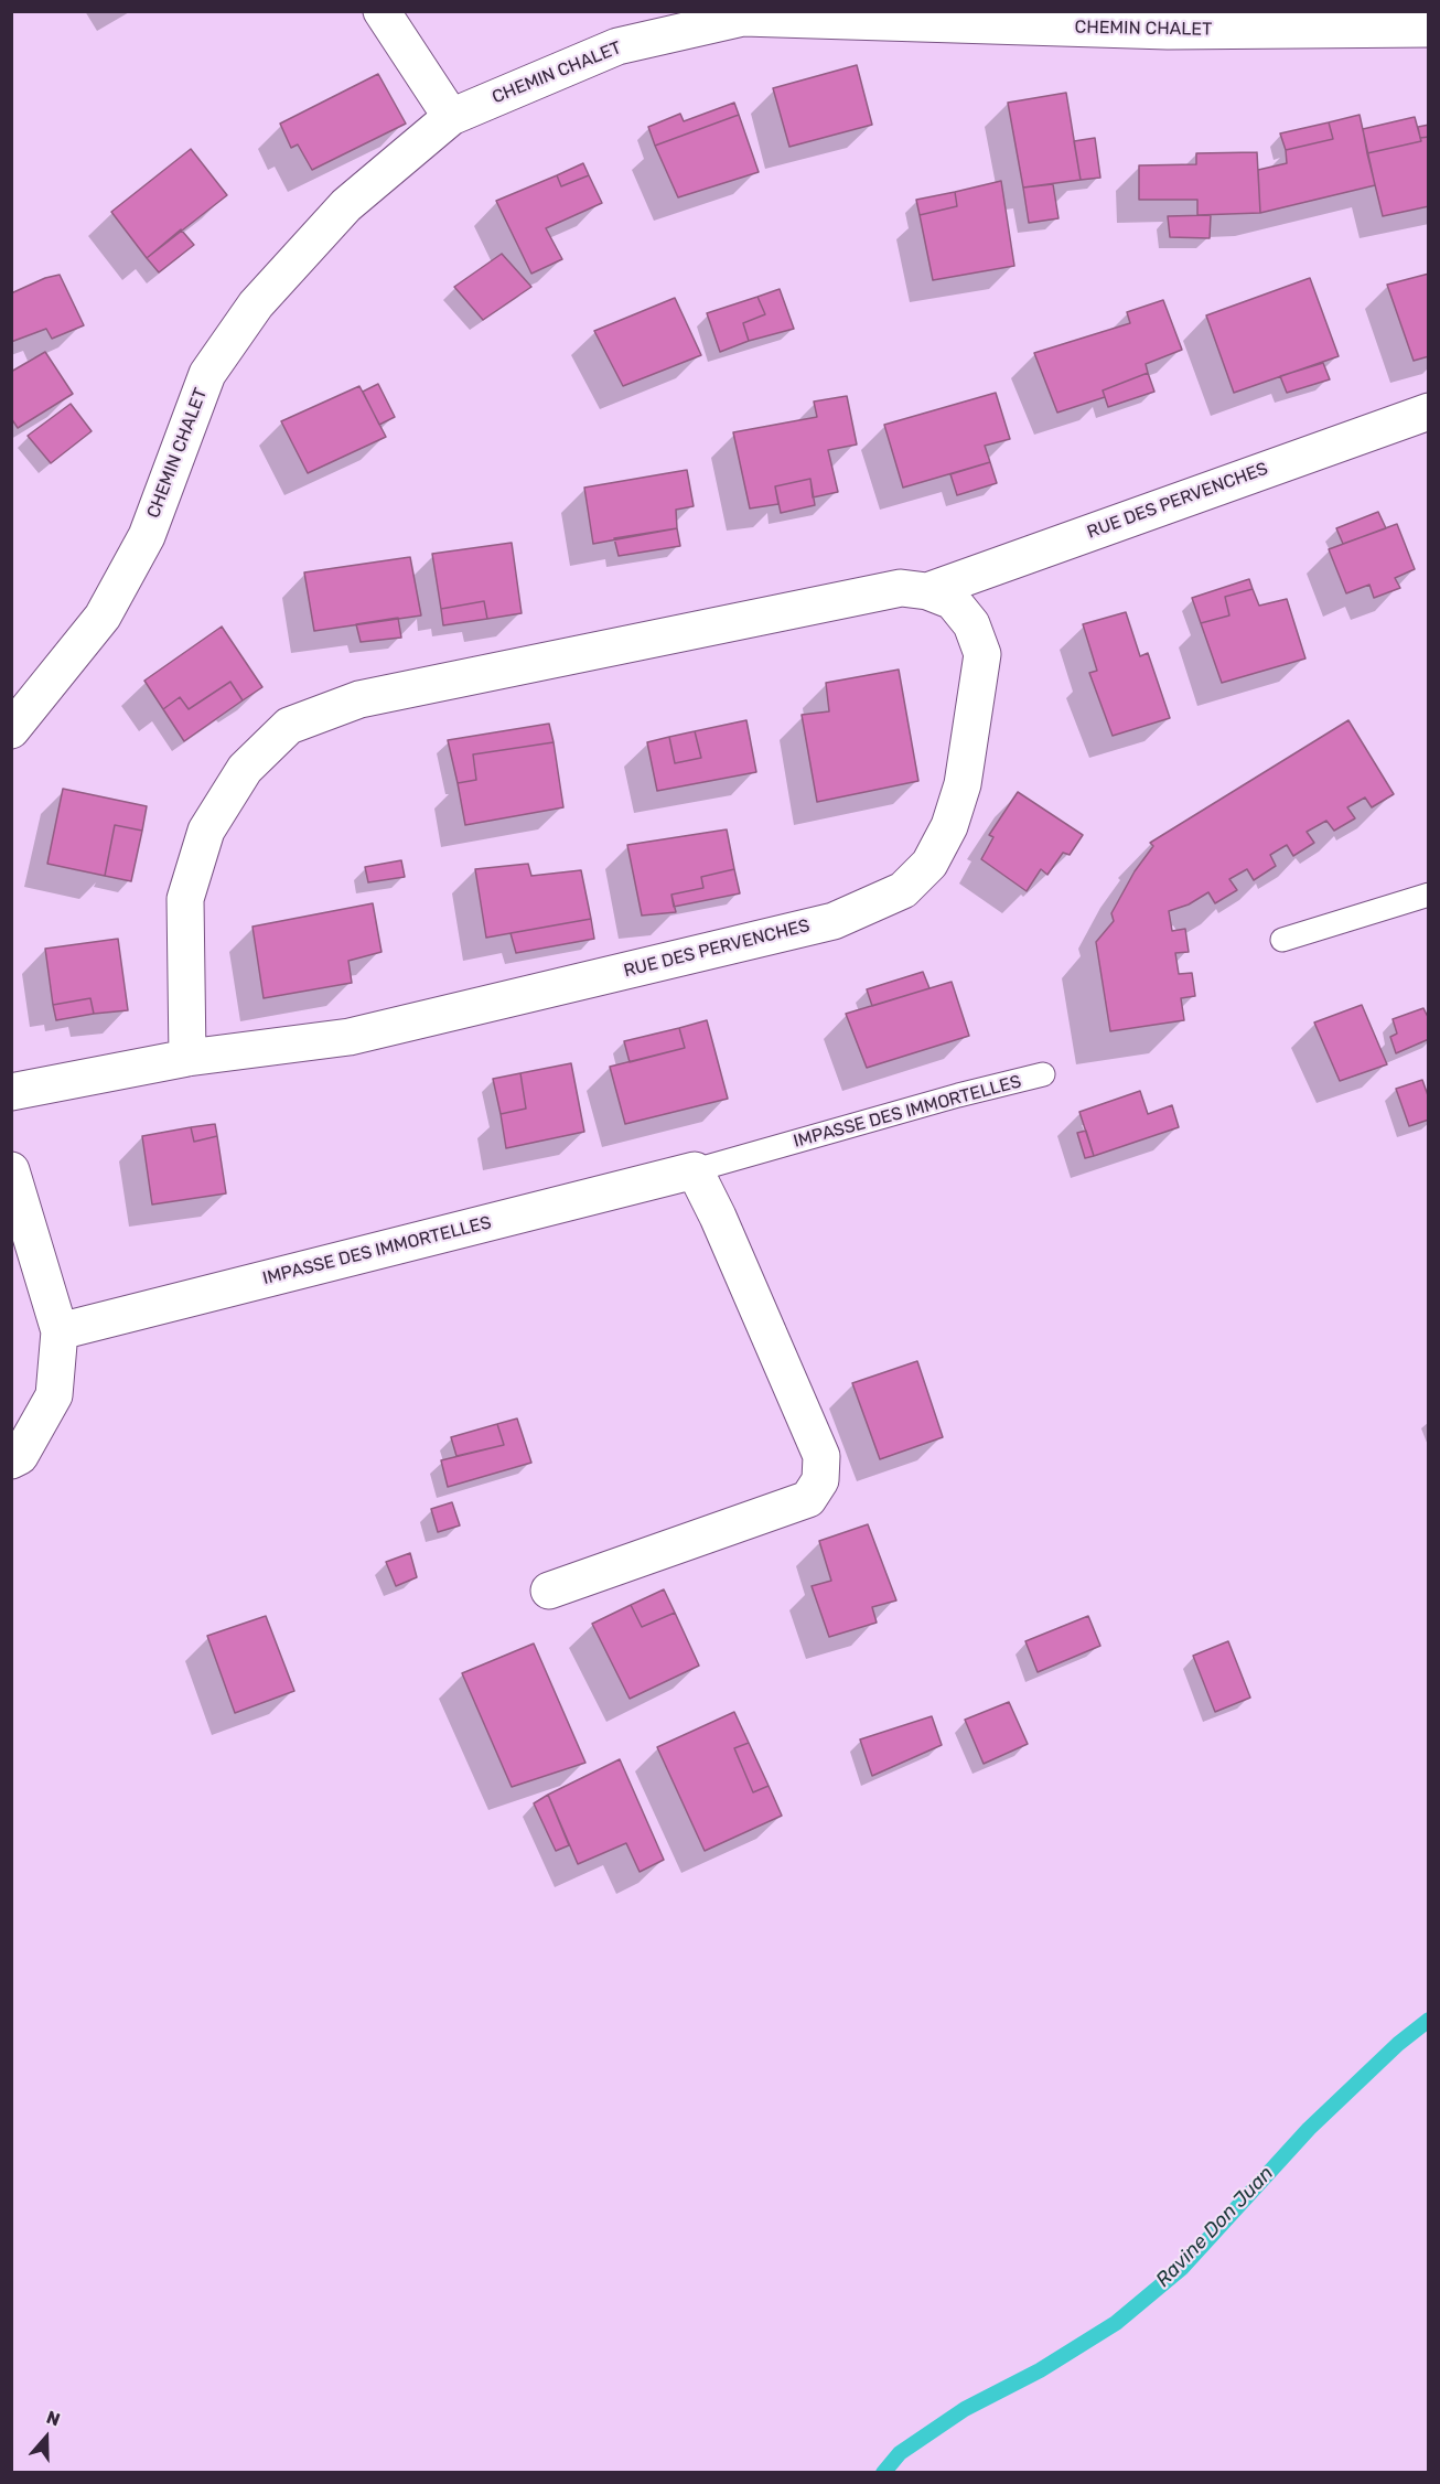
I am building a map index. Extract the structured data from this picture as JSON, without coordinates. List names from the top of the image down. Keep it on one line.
{"streets":{"street":["CHEMIN CHALET","RUE DES PERVENCHES","IMPASSE DES IMMORTELLES"]},"water":["Ravine Don Juan"],"north":"top"}
